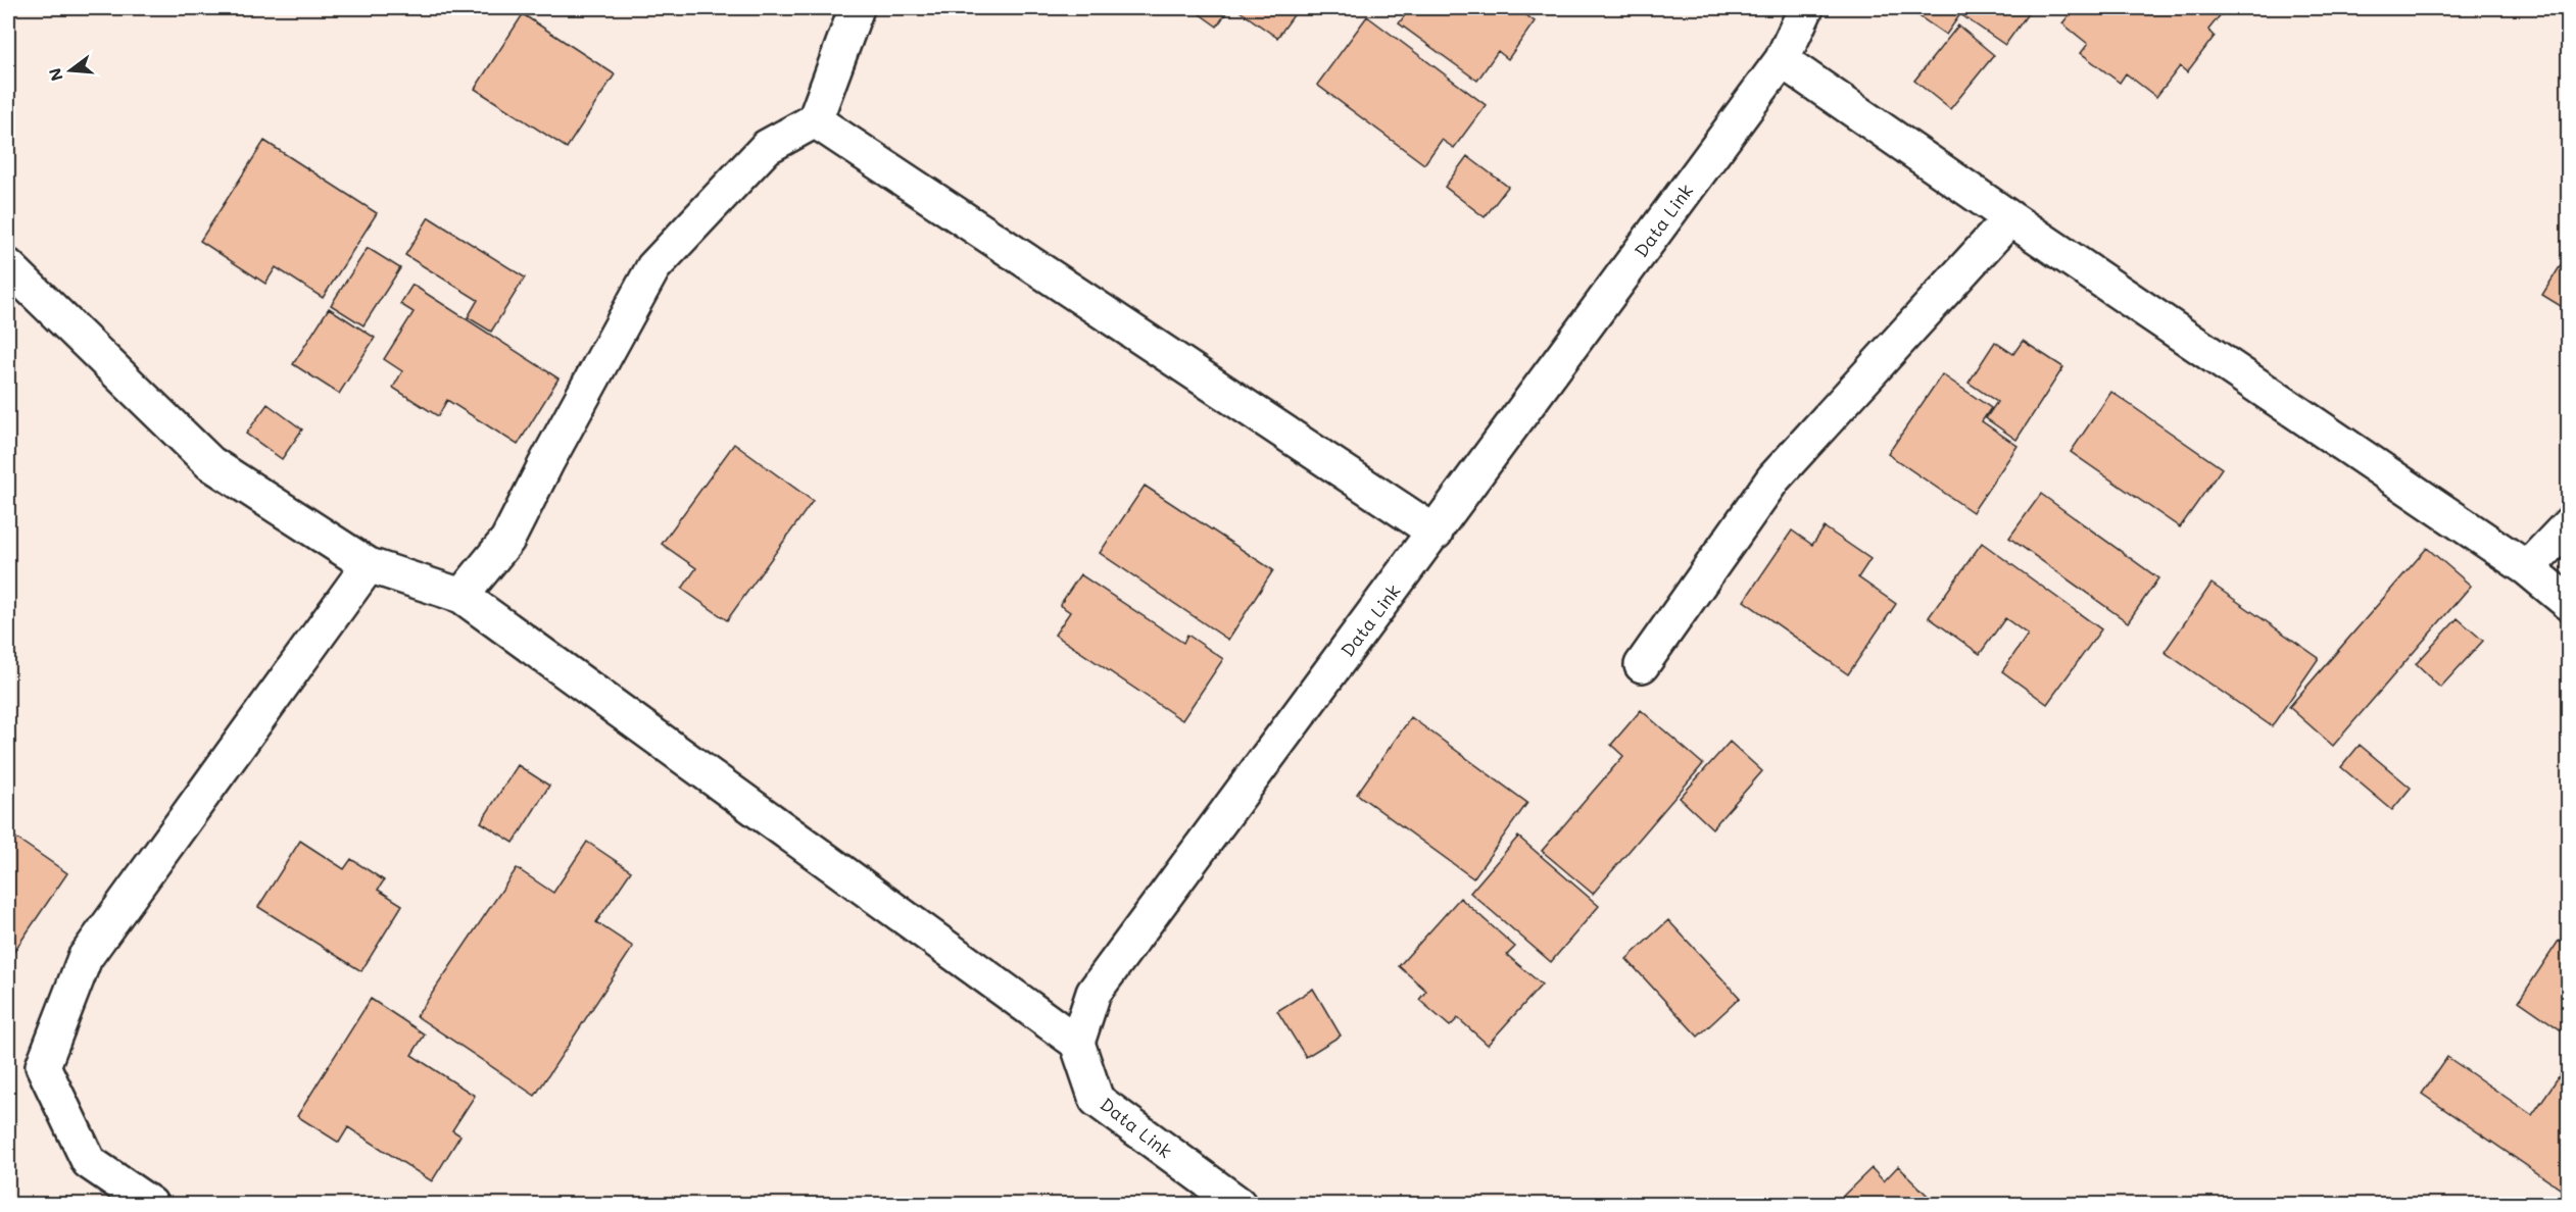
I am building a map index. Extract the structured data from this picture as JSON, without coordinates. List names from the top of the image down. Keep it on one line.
{"streets":{"street":["Data Link"]},"north":"left"}
